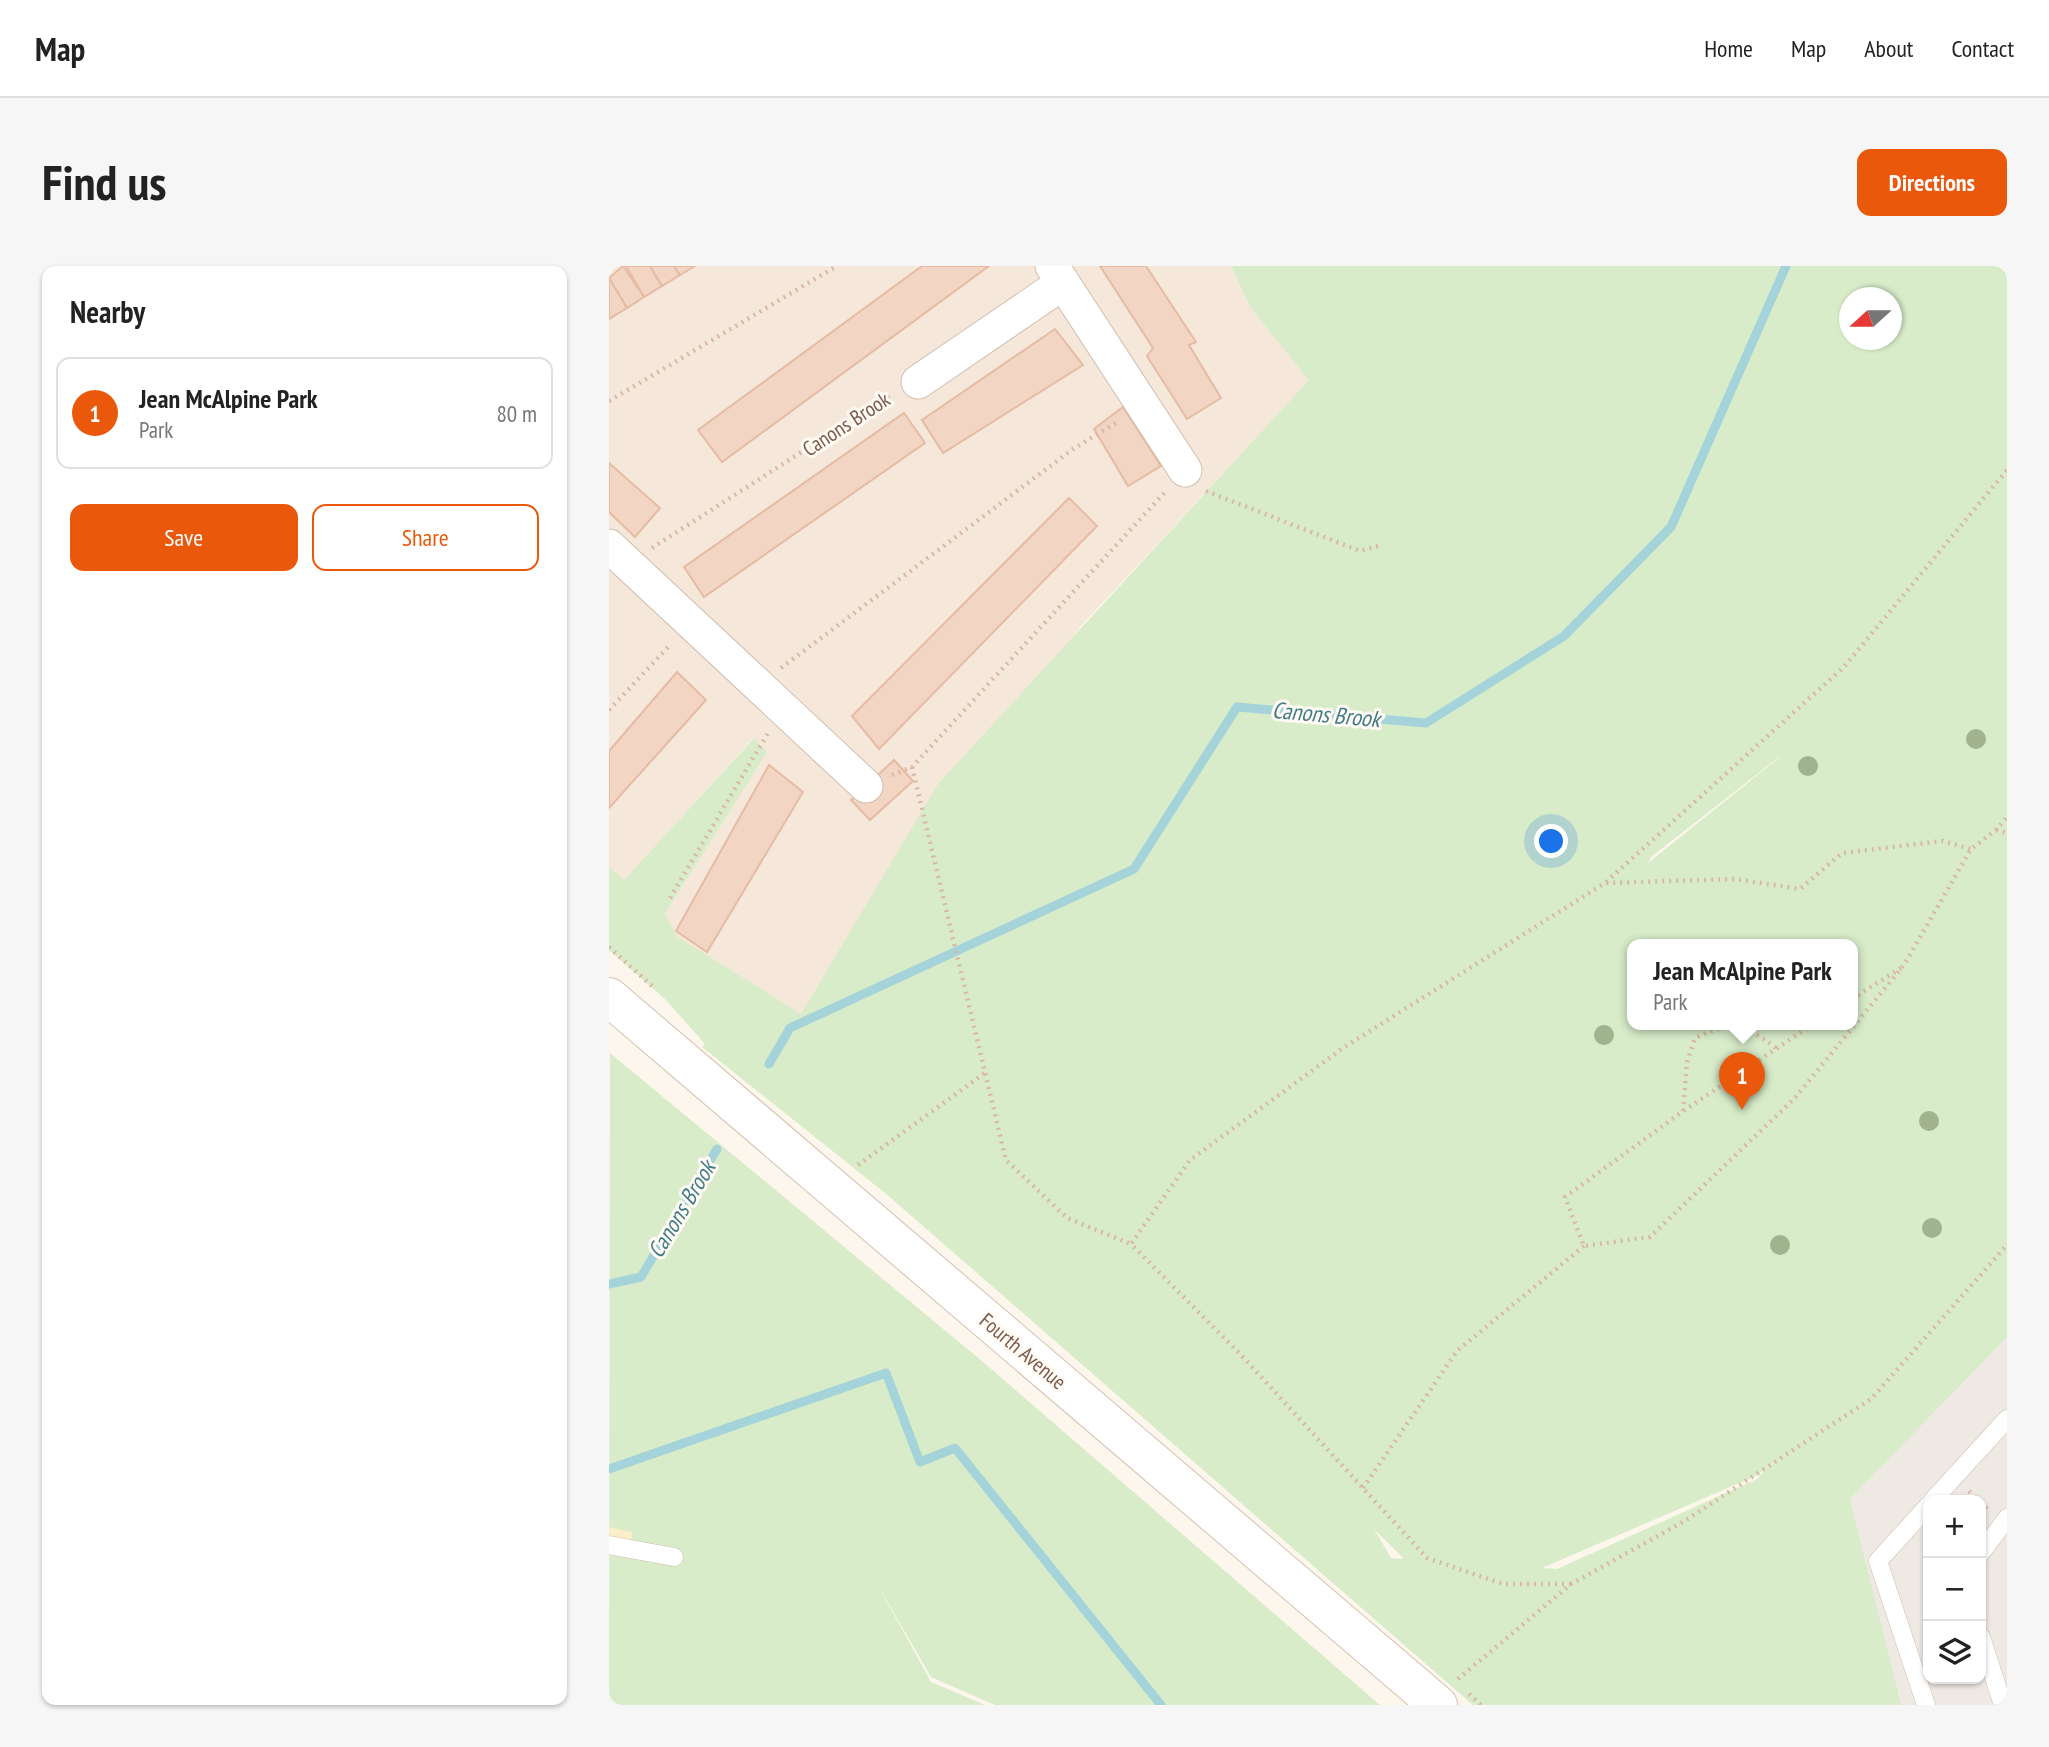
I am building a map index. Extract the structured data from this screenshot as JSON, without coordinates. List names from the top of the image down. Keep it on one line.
{"streets":{"street":["Fourth Avenue"],"path":["Canons Brook"]},"water":["Canons Brook"],"north":"left","page":{"header":"Map","nav":["Home","Map","About","Contact"],"buttons":["Directions",["Save","Share"]],"title":"Find us","heading":"Nearby","list":[{"mark":"1","name":"Jean McAlpine Park","note":"Park","value":"80 m"}],"popup":["Jean McAlpine Park","Park"],"pins":"1","map_buttons":["+","−"]}}
